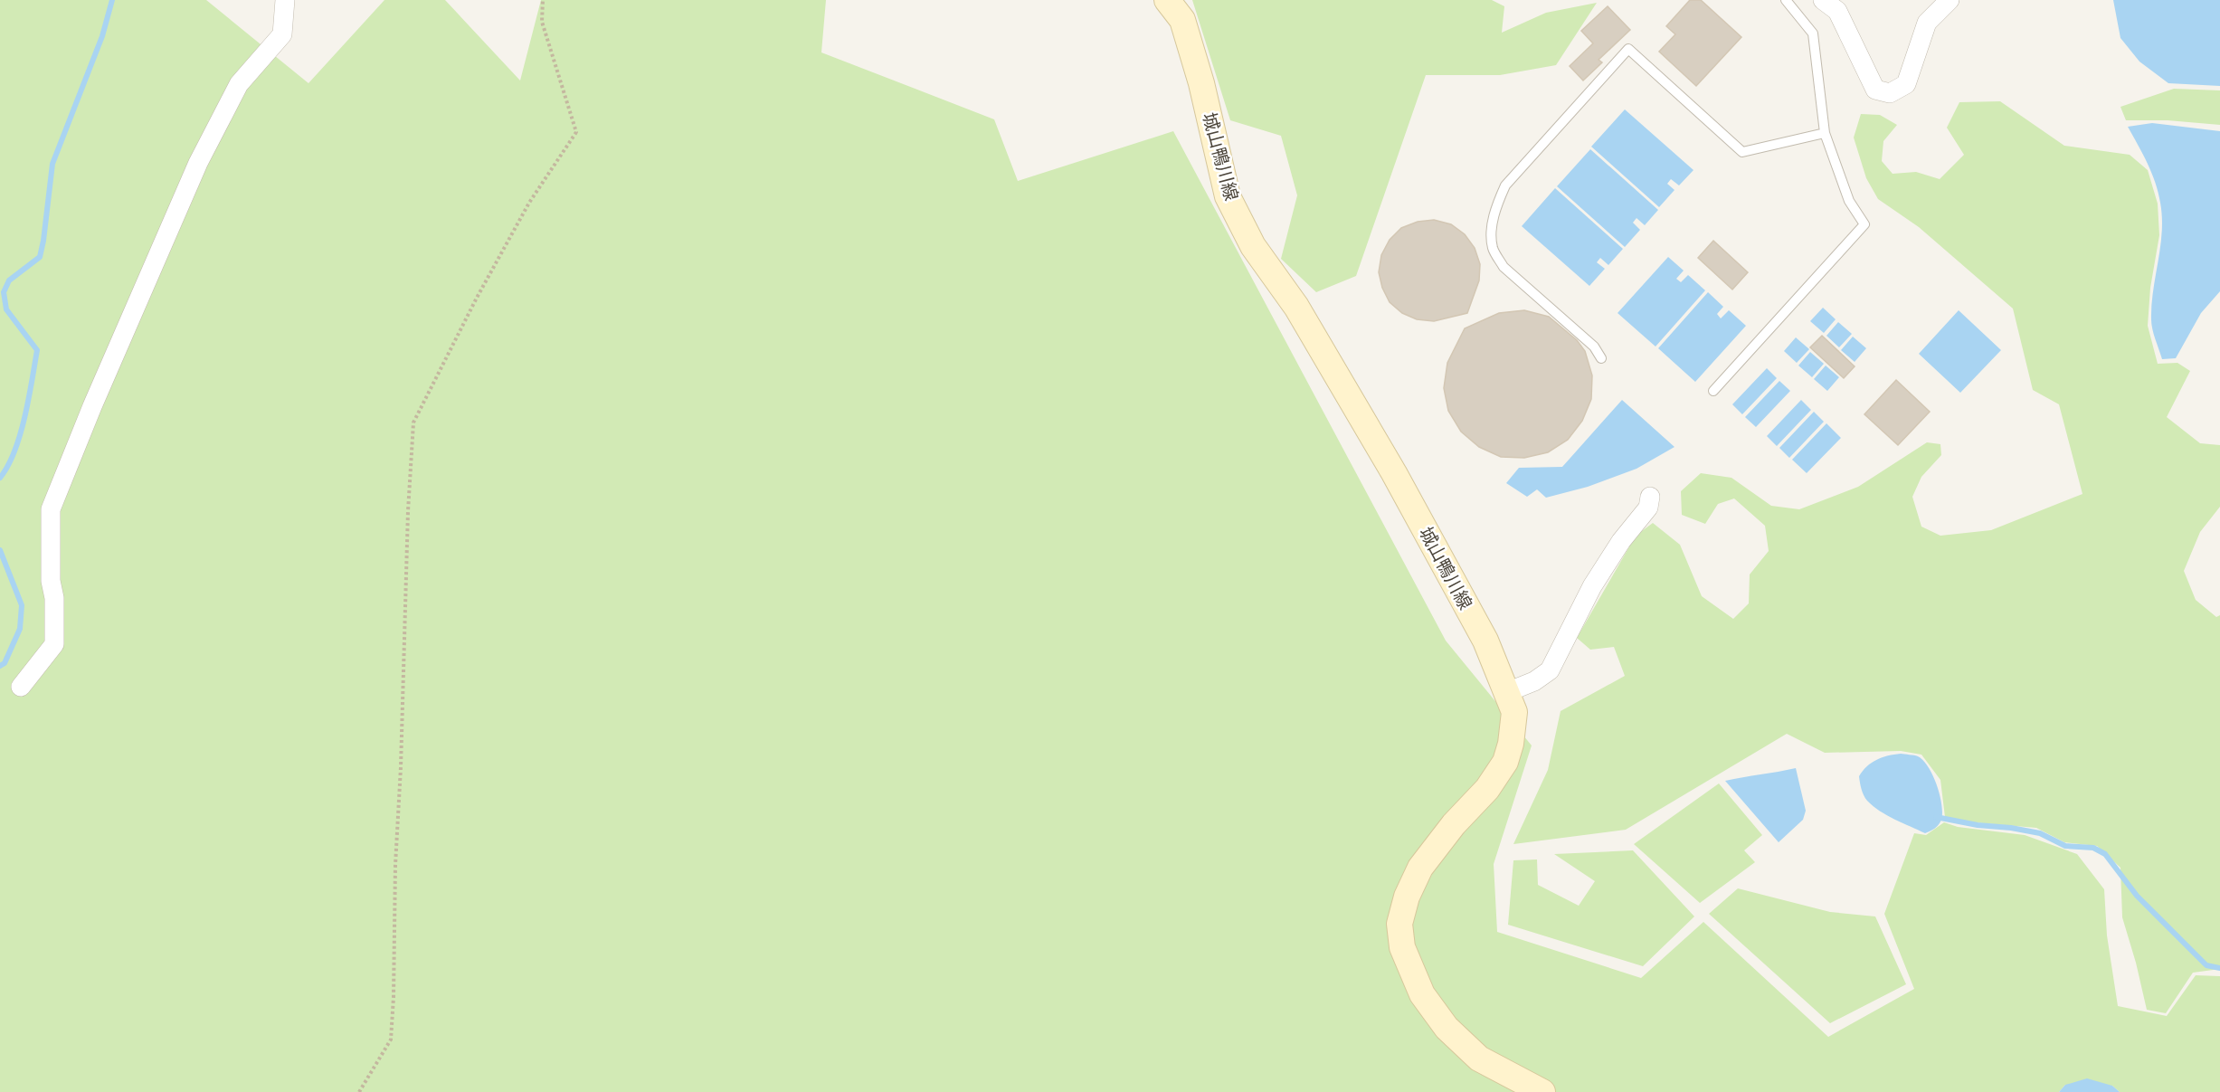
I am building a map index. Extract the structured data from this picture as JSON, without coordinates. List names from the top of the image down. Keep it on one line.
{"streets":{"main road":["城山鴨川線"]}}
